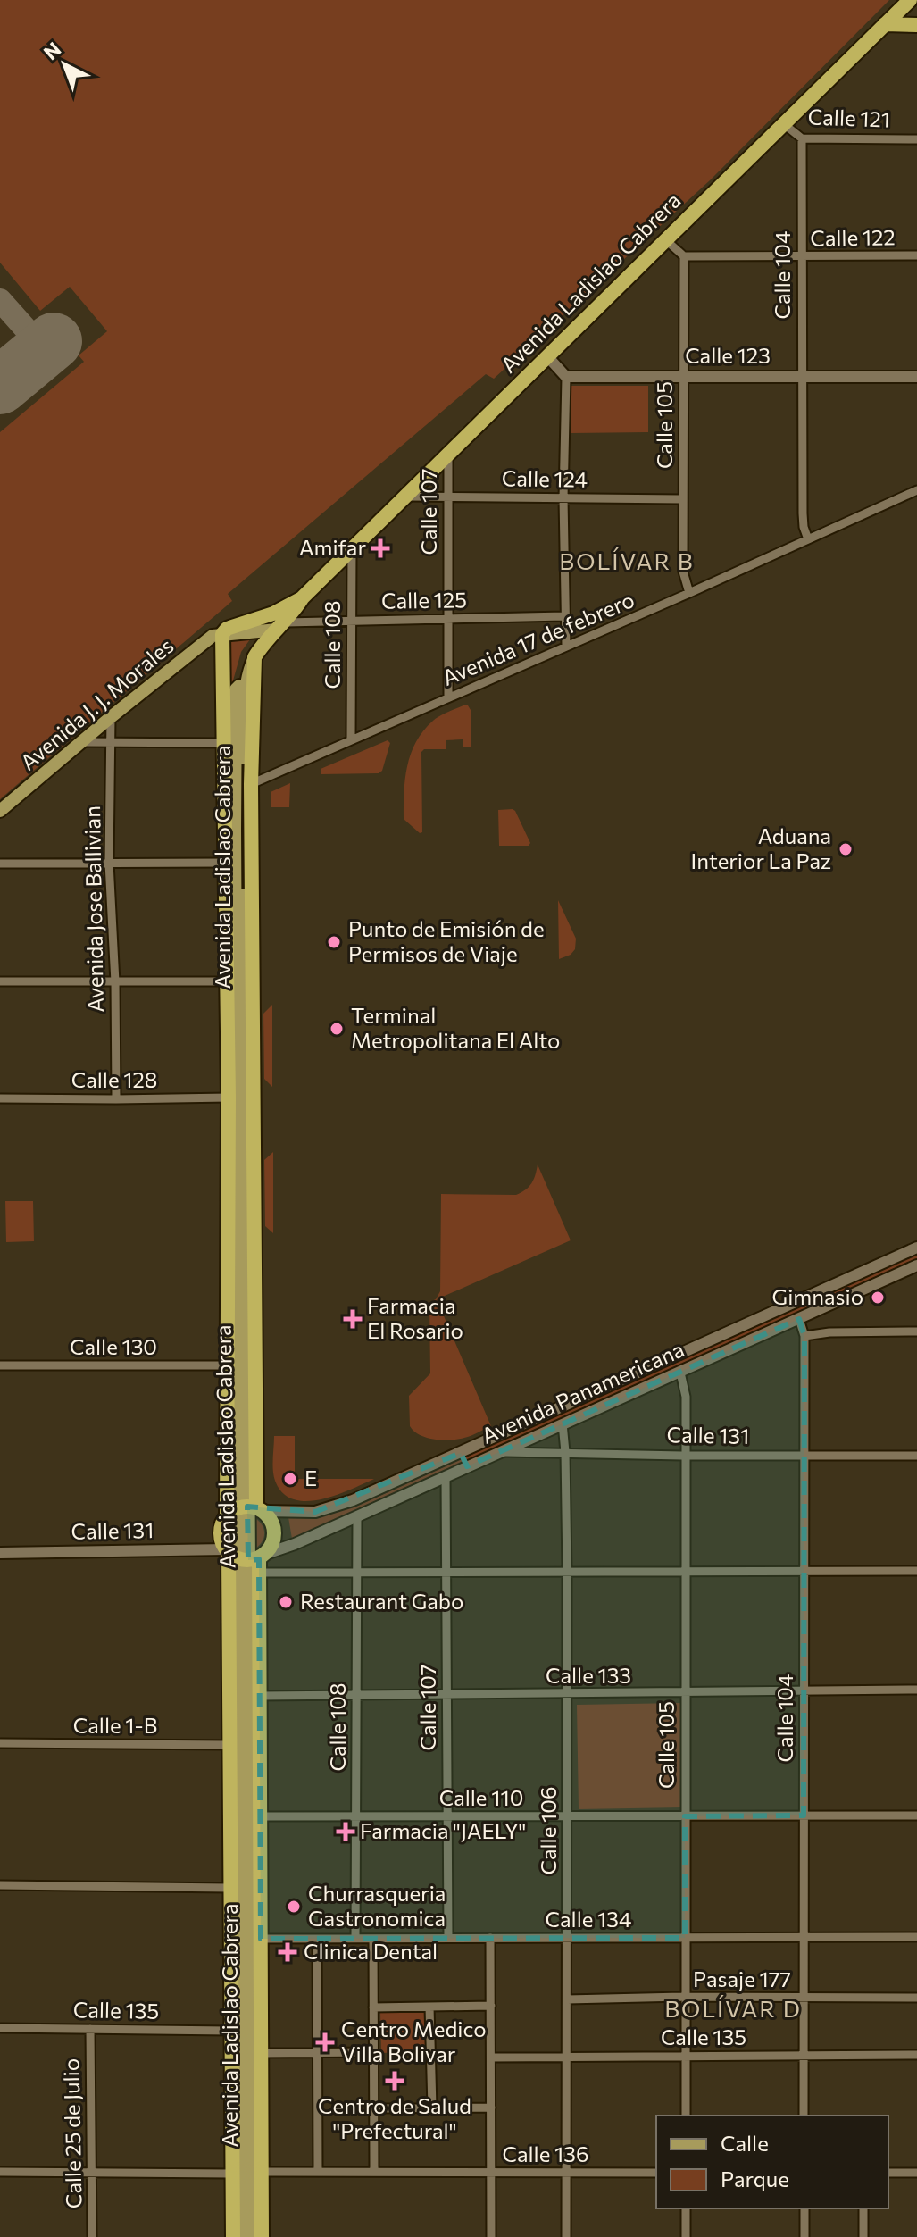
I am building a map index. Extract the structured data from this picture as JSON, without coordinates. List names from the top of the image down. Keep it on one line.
{"streets":{"highway":["Avenida Ladislao Cabrera"],"main road":["Calle 123","Avenida J. J. Morales","Avenida Panamericana","Calle 131"],"street":["Calle 121","Calle 122","Calle 104","Calle 105","Calle 124","Calle 107","Calle 125","Avenida 17 de febrero","Calle 108","Avenida Jose Ballivian","Calle 128","Calle 130","Calle 133","Calle 1-B","Calle 110","Calle 106","Calle 134","Pasaje 177","Calle 135","Calle 25 de Julio","Calle 136"]},"crossings":[["Calle 121","Calle 104"],["Calle 121","Avenida Ladislao Cabrera"],["Calle 122","Calle 104"],["Calle 122","Calle 105"],["Calle 104","Calle 123"],["Calle 104","Avenida 17 de febrero"],["Calle 104","Avenida Panamericana"],["Calle 104","Calle 131"],["Calle 104","Calle 133"],["Calle 104","Calle 110"],["Calle 104","Calle 134"],["Calle 104","Pasaje 177"],["Calle 104","Calle 135"],["Avenida Ladislao Cabrera","Calle 124"],["Avenida Ladislao Cabrera","Calle 107"],["Avenida Ladislao Cabrera","Calle 125"],["Avenida Ladislao Cabrera","Avenida 17 de febrero"],["Avenida Ladislao Cabrera","Calle 108"],["Avenida Ladislao Cabrera","Avenida J. J. Morales"],["Avenida Ladislao Cabrera","Calle 128"],["Avenida Ladislao Cabrera","Calle 130"],["Avenida Ladislao Cabrera","Avenida Panamericana"],["Avenida Ladislao Cabrera","Calle 131"],["Avenida Ladislao Cabrera","Calle 133"],["Avenida Ladislao Cabrera","Calle 1-B"],["Avenida Ladislao Cabrera","Calle 110"],["Avenida Ladislao Cabrera","Calle 134"],["Avenida Ladislao Cabrera","Calle 135"],["Avenida Ladislao Cabrera","Calle 136"],["Calle 123","Calle 105"],["Calle 105","Calle 124"],["Calle 105","Avenida 17 de febrero"],["Calle 105","Avenida Panamericana"],["Calle 105","Calle 131"],["Calle 105","Calle 133"],["Calle 105","Calle 110"],["Calle 105","Calle 134"],["Calle 105","Pasaje 177"],["Calle 105","Calle 135"],["Calle 124","Calle 107"],["Calle 107","Calle 125"],["Calle 107","Avenida 17 de febrero"],["Calle 107","Avenida Panamericana"],["Calle 107","Calle 133"],["Calle 107","Calle 110"],["Calle 107","Calle 134"],["Calle 125","Calle 108"],["Avenida 17 de febrero","Calle 108"],["Calle 108","Avenida Panamericana"],["Calle 108","Calle 133"],["Calle 108","Calle 110"],["Calle 108","Calle 134"],["Avenida J. J. Morales","Avenida Jose Ballivian"],["Avenida Jose Ballivian","Calle 128"],["Avenida Panamericana","Calle 131"],["Avenida Panamericana","Calle 106"],["Calle 131","Calle 106"],["Calle 133","Calle 106"],["Calle 110","Calle 106"],["Calle 106","Calle 134"],["Calle 106","Pasaje 177"],["Calle 106","Calle 135"],["Calle 106","Calle 136"],["Calle 135","Calle 25 de Julio"]],"districts":["BOLÍVAR B","BOLÍVAR D"],"places":{"health":["Amifar","Farmacia El Rosario","Farmacia \"JAELY\"","Clinica Dental","Centro Medico Villa Bolivar","Centro de Salud \"Prefectural\""],"other":["Aduana Interior La Paz","Punto de Emisión de Permisos de Viaje","Terminal Metropolitana El Alto","Gimnasio","E","Restaurant Gabo","Churrasqueria Gastronomica"]},"legend":["Calle","Parque"],"north":"top left"}
